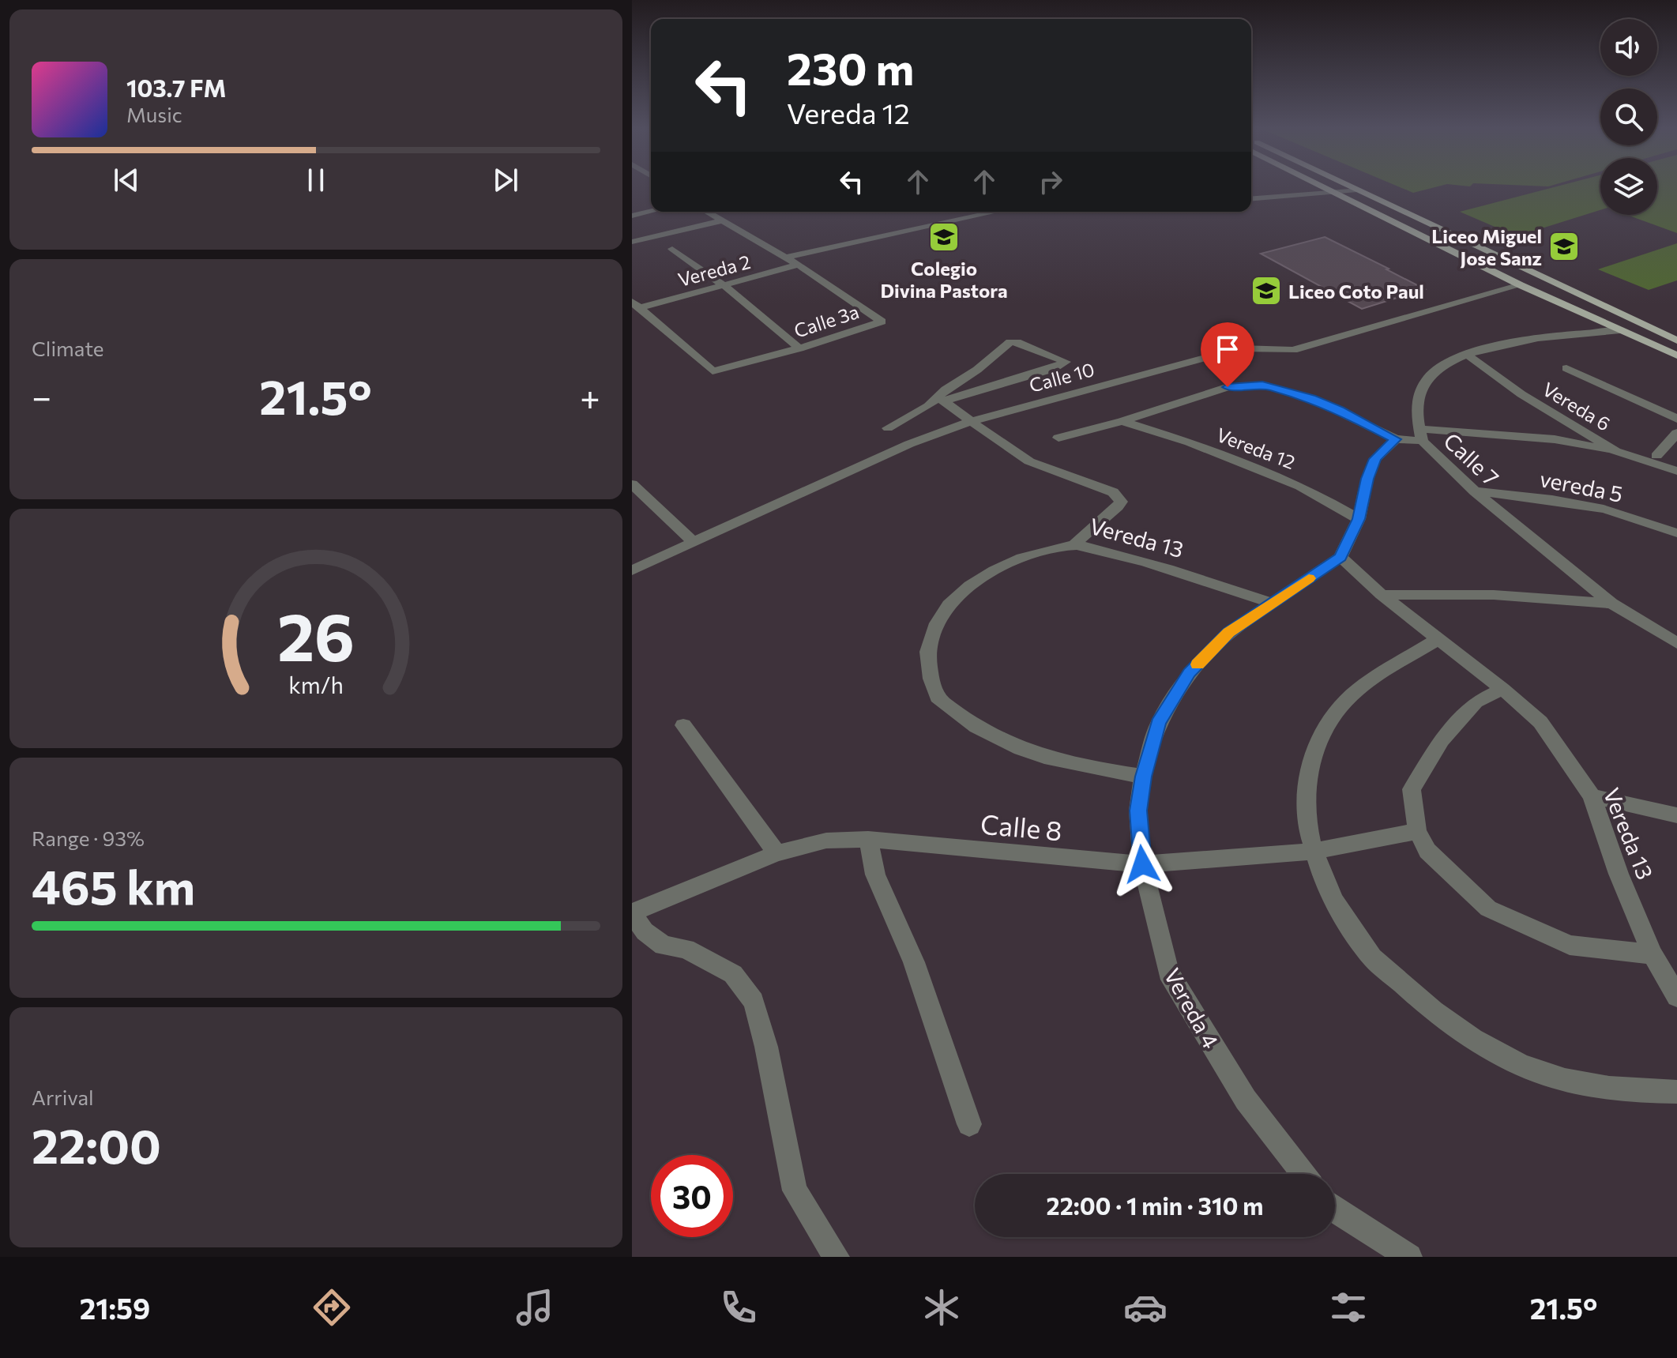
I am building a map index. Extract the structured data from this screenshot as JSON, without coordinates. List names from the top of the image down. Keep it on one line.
{"streets":{"street":["Vereda 2","Calle 3a","Calle 10","Vereda 6","Vereda 12","Calle 7","vereda 5","Vereda 13","Calle 8","Vereda 4"]},"crossings":[["Vereda 2","Calle 3a"],["Vereda 6","Calle 7"],["Calle 7","vereda 5"],["Vereda 13","Vereda 4"],["Calle 8","Vereda 4"]],"places":{"school or university":["Colegio Divina Pastora","Liceo Miguel Jose Sanz","Liceo Coto Paul"]},"page":{"turn":["230 m","Vereda 12"],"song":["103.7 FM","Music"],"tile":["Climate",["Range · 93%","465 km"],["Arrival","22:00"]],"heat":["−","21.5°","+"],"limit":"30","trip":"22:00 · 1 min · 310 m","tabs":["21:59","21.5°"],"gauge":["26","km/h"]}}
